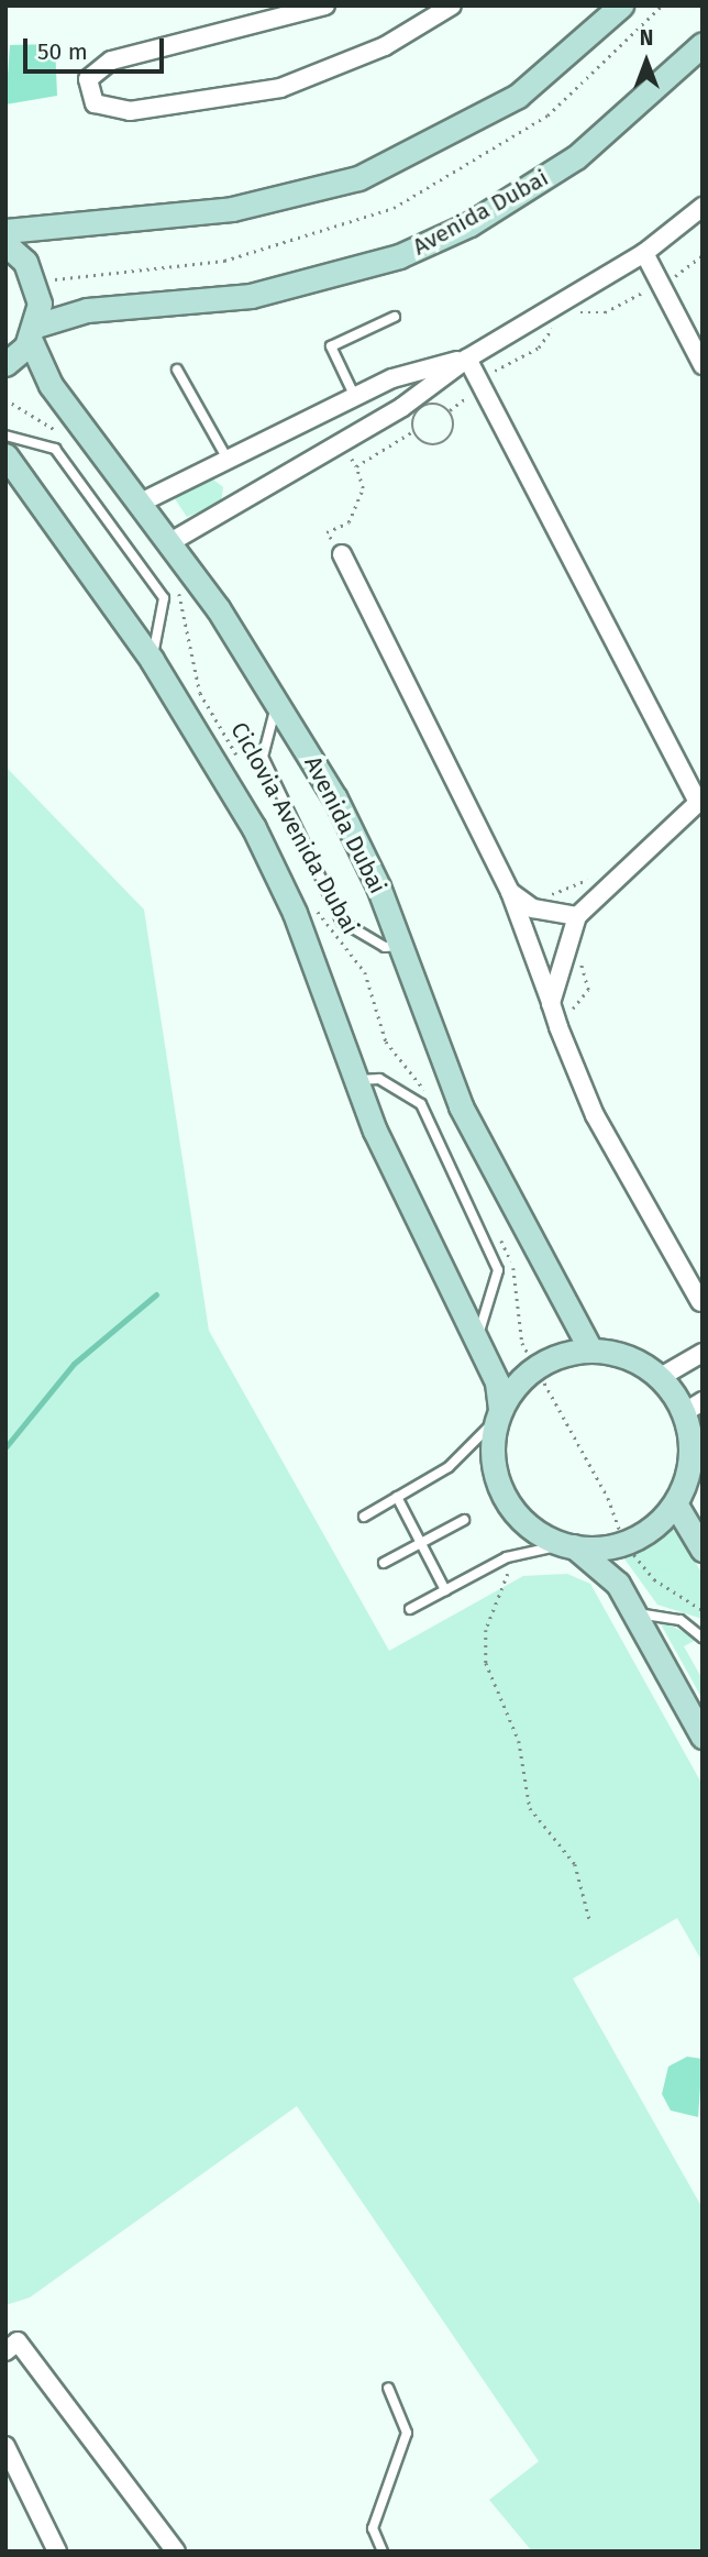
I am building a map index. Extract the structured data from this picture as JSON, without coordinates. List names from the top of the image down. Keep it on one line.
{"streets":{"street":["Avenida Dubai"],"path":["Ciclovia Avenida Dubai"]},"scale_bar":"50 m","north":"top"}
